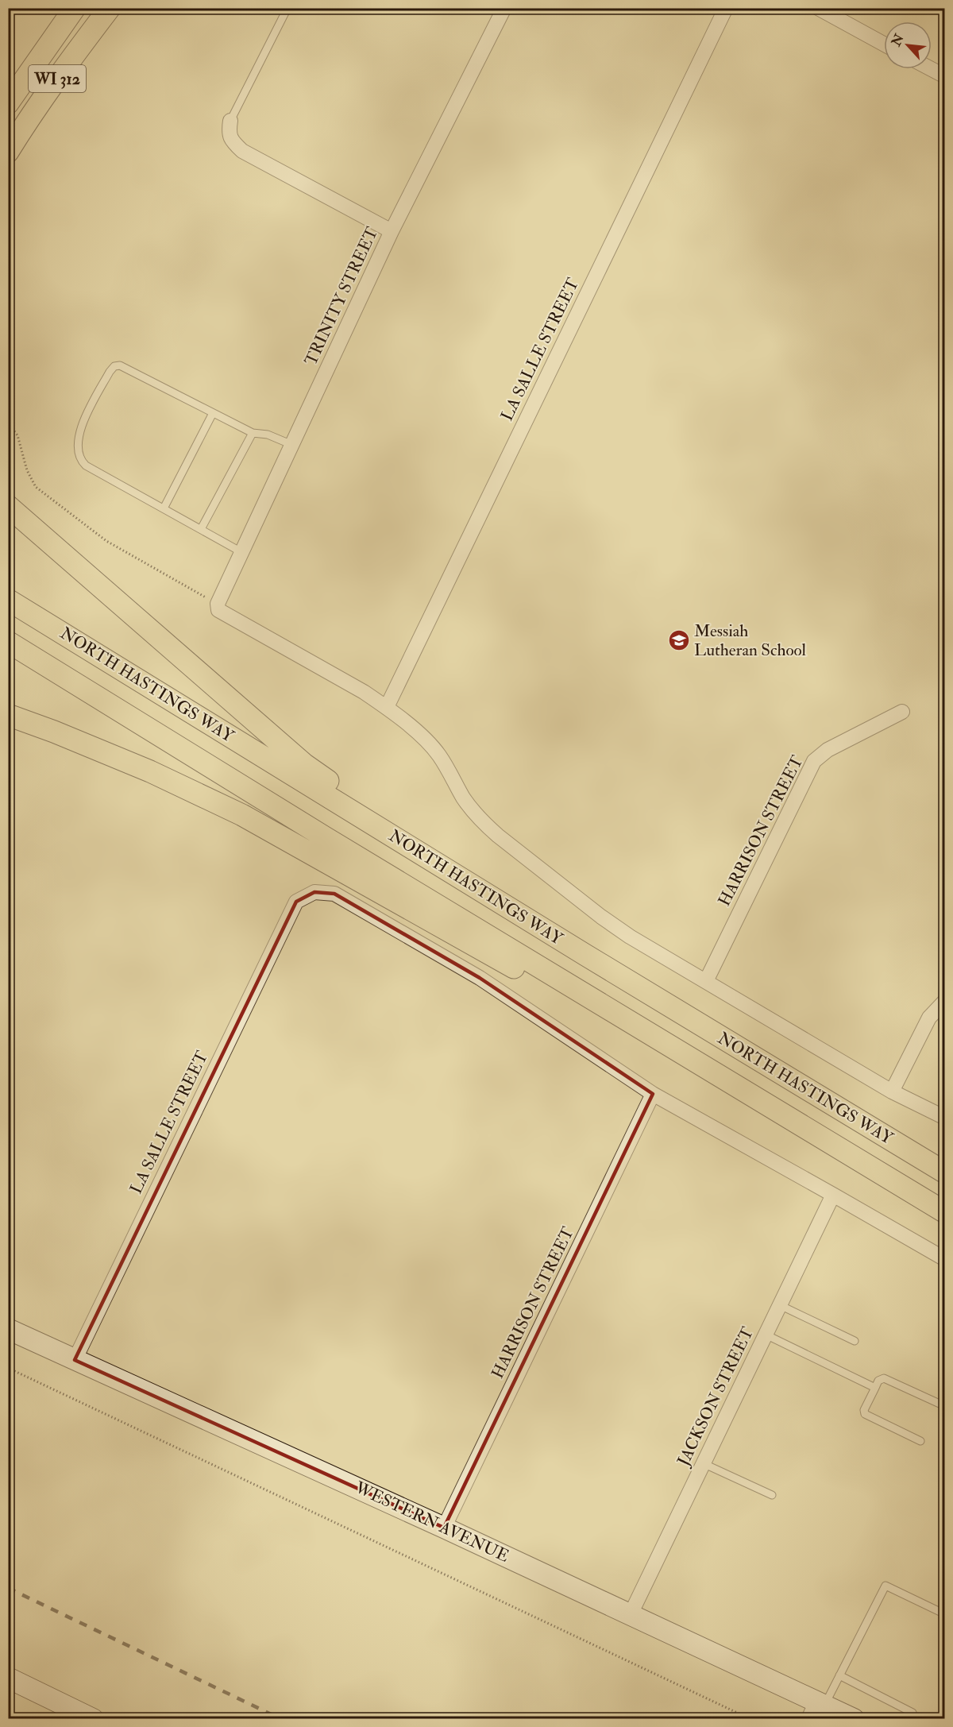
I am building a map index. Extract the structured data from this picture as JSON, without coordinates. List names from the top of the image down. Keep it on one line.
{"streets":{"main road":["WI 312","NORTH HASTINGS WAY"],"street":["TRINITY STREET","LA SALLE STREET","HARRISON STREET","JACKSON STREET","WESTERN AVENUE"]},"crossings":[["LA SALLE STREET","HARRISON STREET"],["LA SALLE STREET","WESTERN AVENUE"],["HARRISON STREET","WESTERN AVENUE"],["JACKSON STREET","WESTERN AVENUE"]],"places":{"school or university":["Messiah Lutheran School"]},"north":"top left"}
